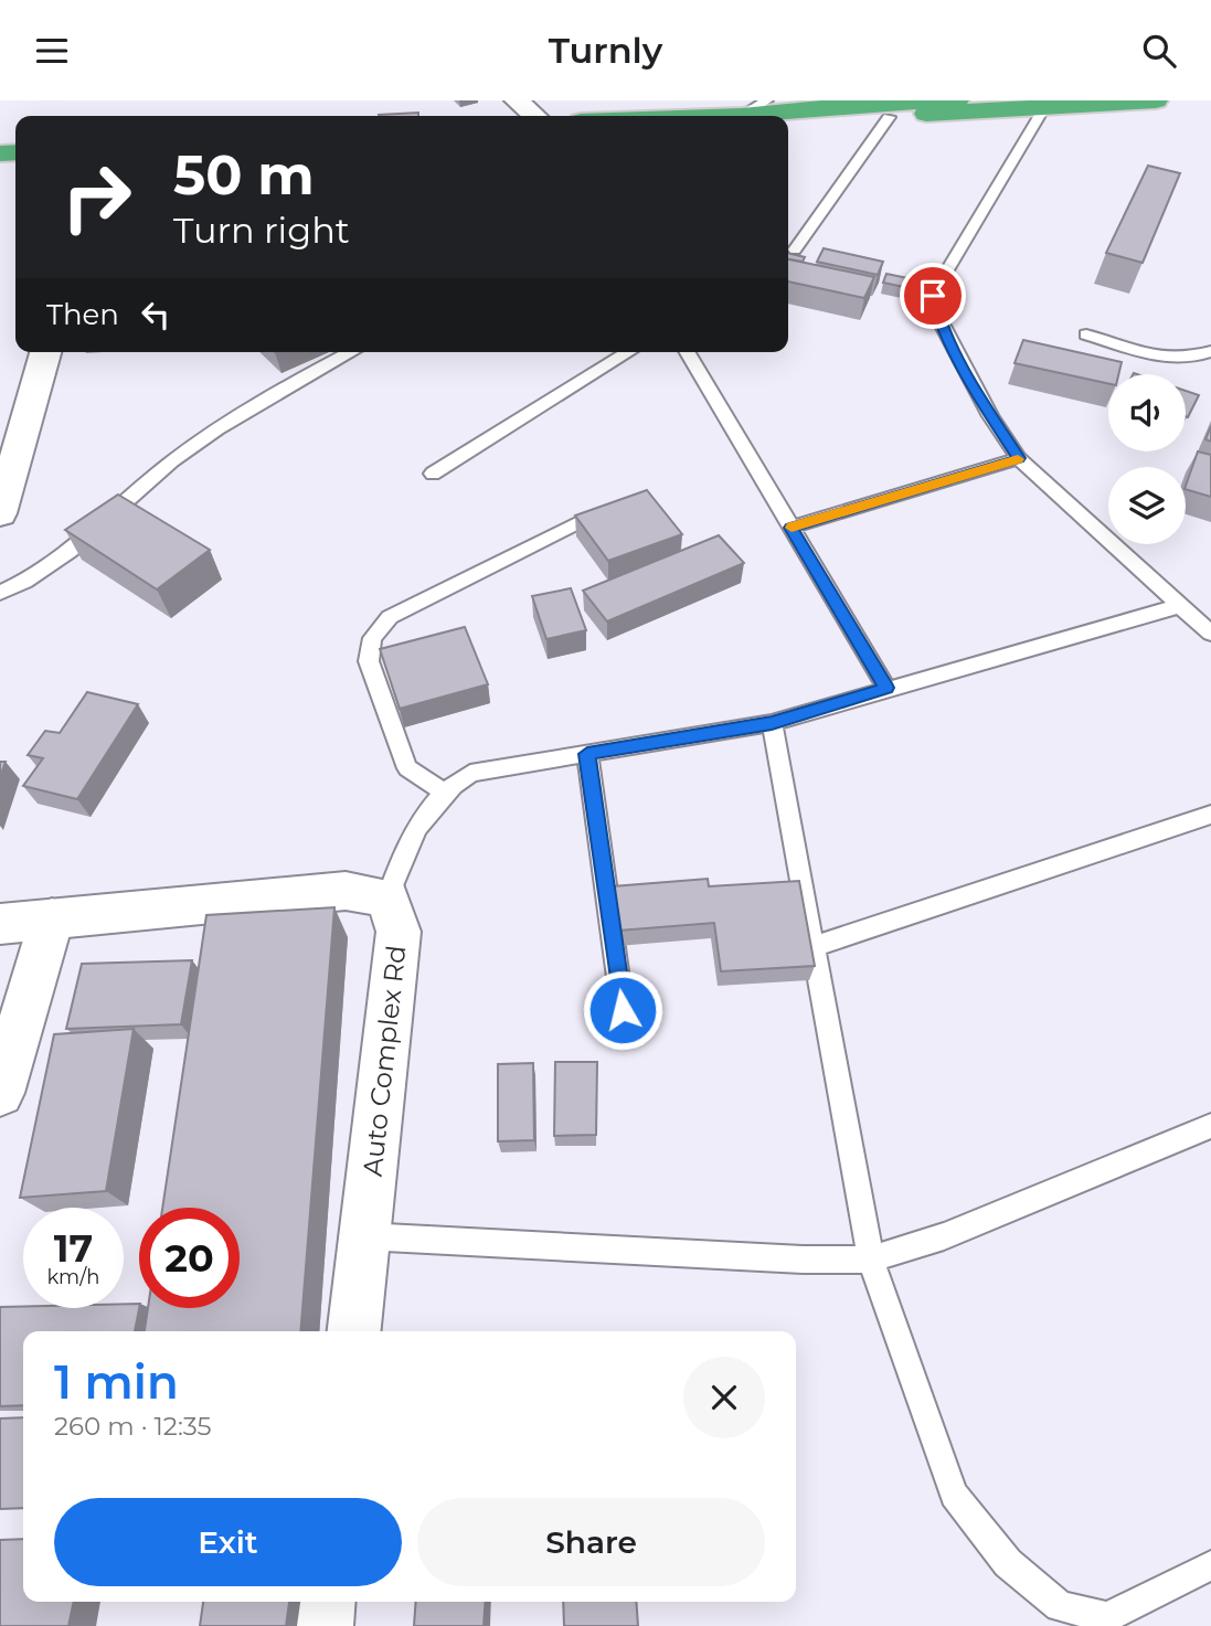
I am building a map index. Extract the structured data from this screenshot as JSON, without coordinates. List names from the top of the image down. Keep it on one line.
{"streets":{"street":["Auto Complex Rd"]},"page":{"header":"Turnly","turn":["50 m","Turn right"],"then":"Then","speed":"17 km/h","limit":"20","heading":["1 min","260 m · 12:35"],"buttons":["Exit","Share"]}}
